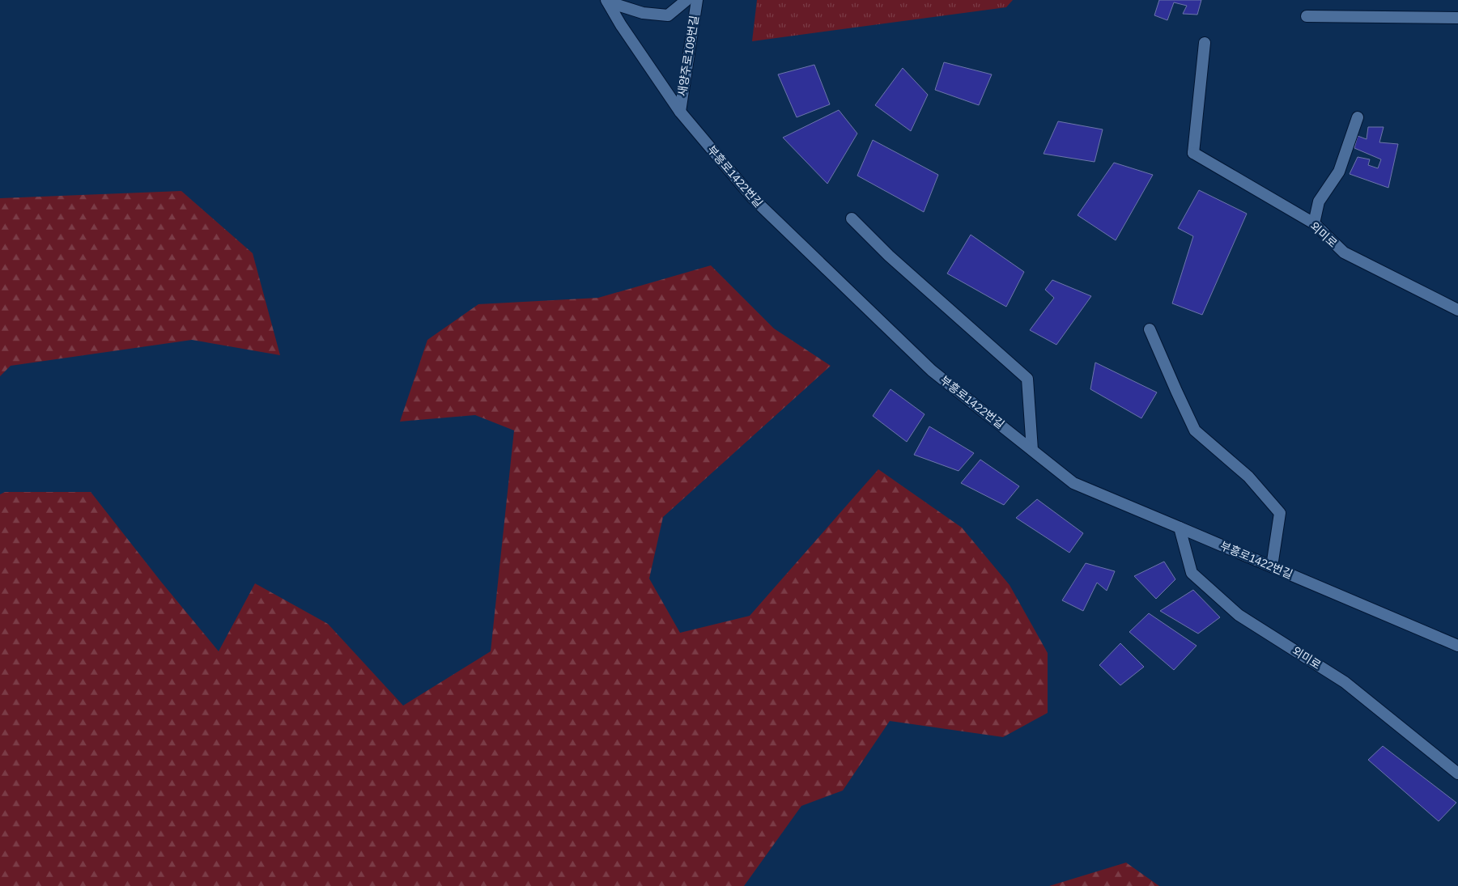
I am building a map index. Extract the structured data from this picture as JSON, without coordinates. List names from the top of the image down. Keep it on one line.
{"streets":{"street":["새양주로109번길","부흥로1422번길","외미로"]},"crossings":[["새양주로109번길","부흥로1422번길"],["부흥로1422번길","외미로"]]}
